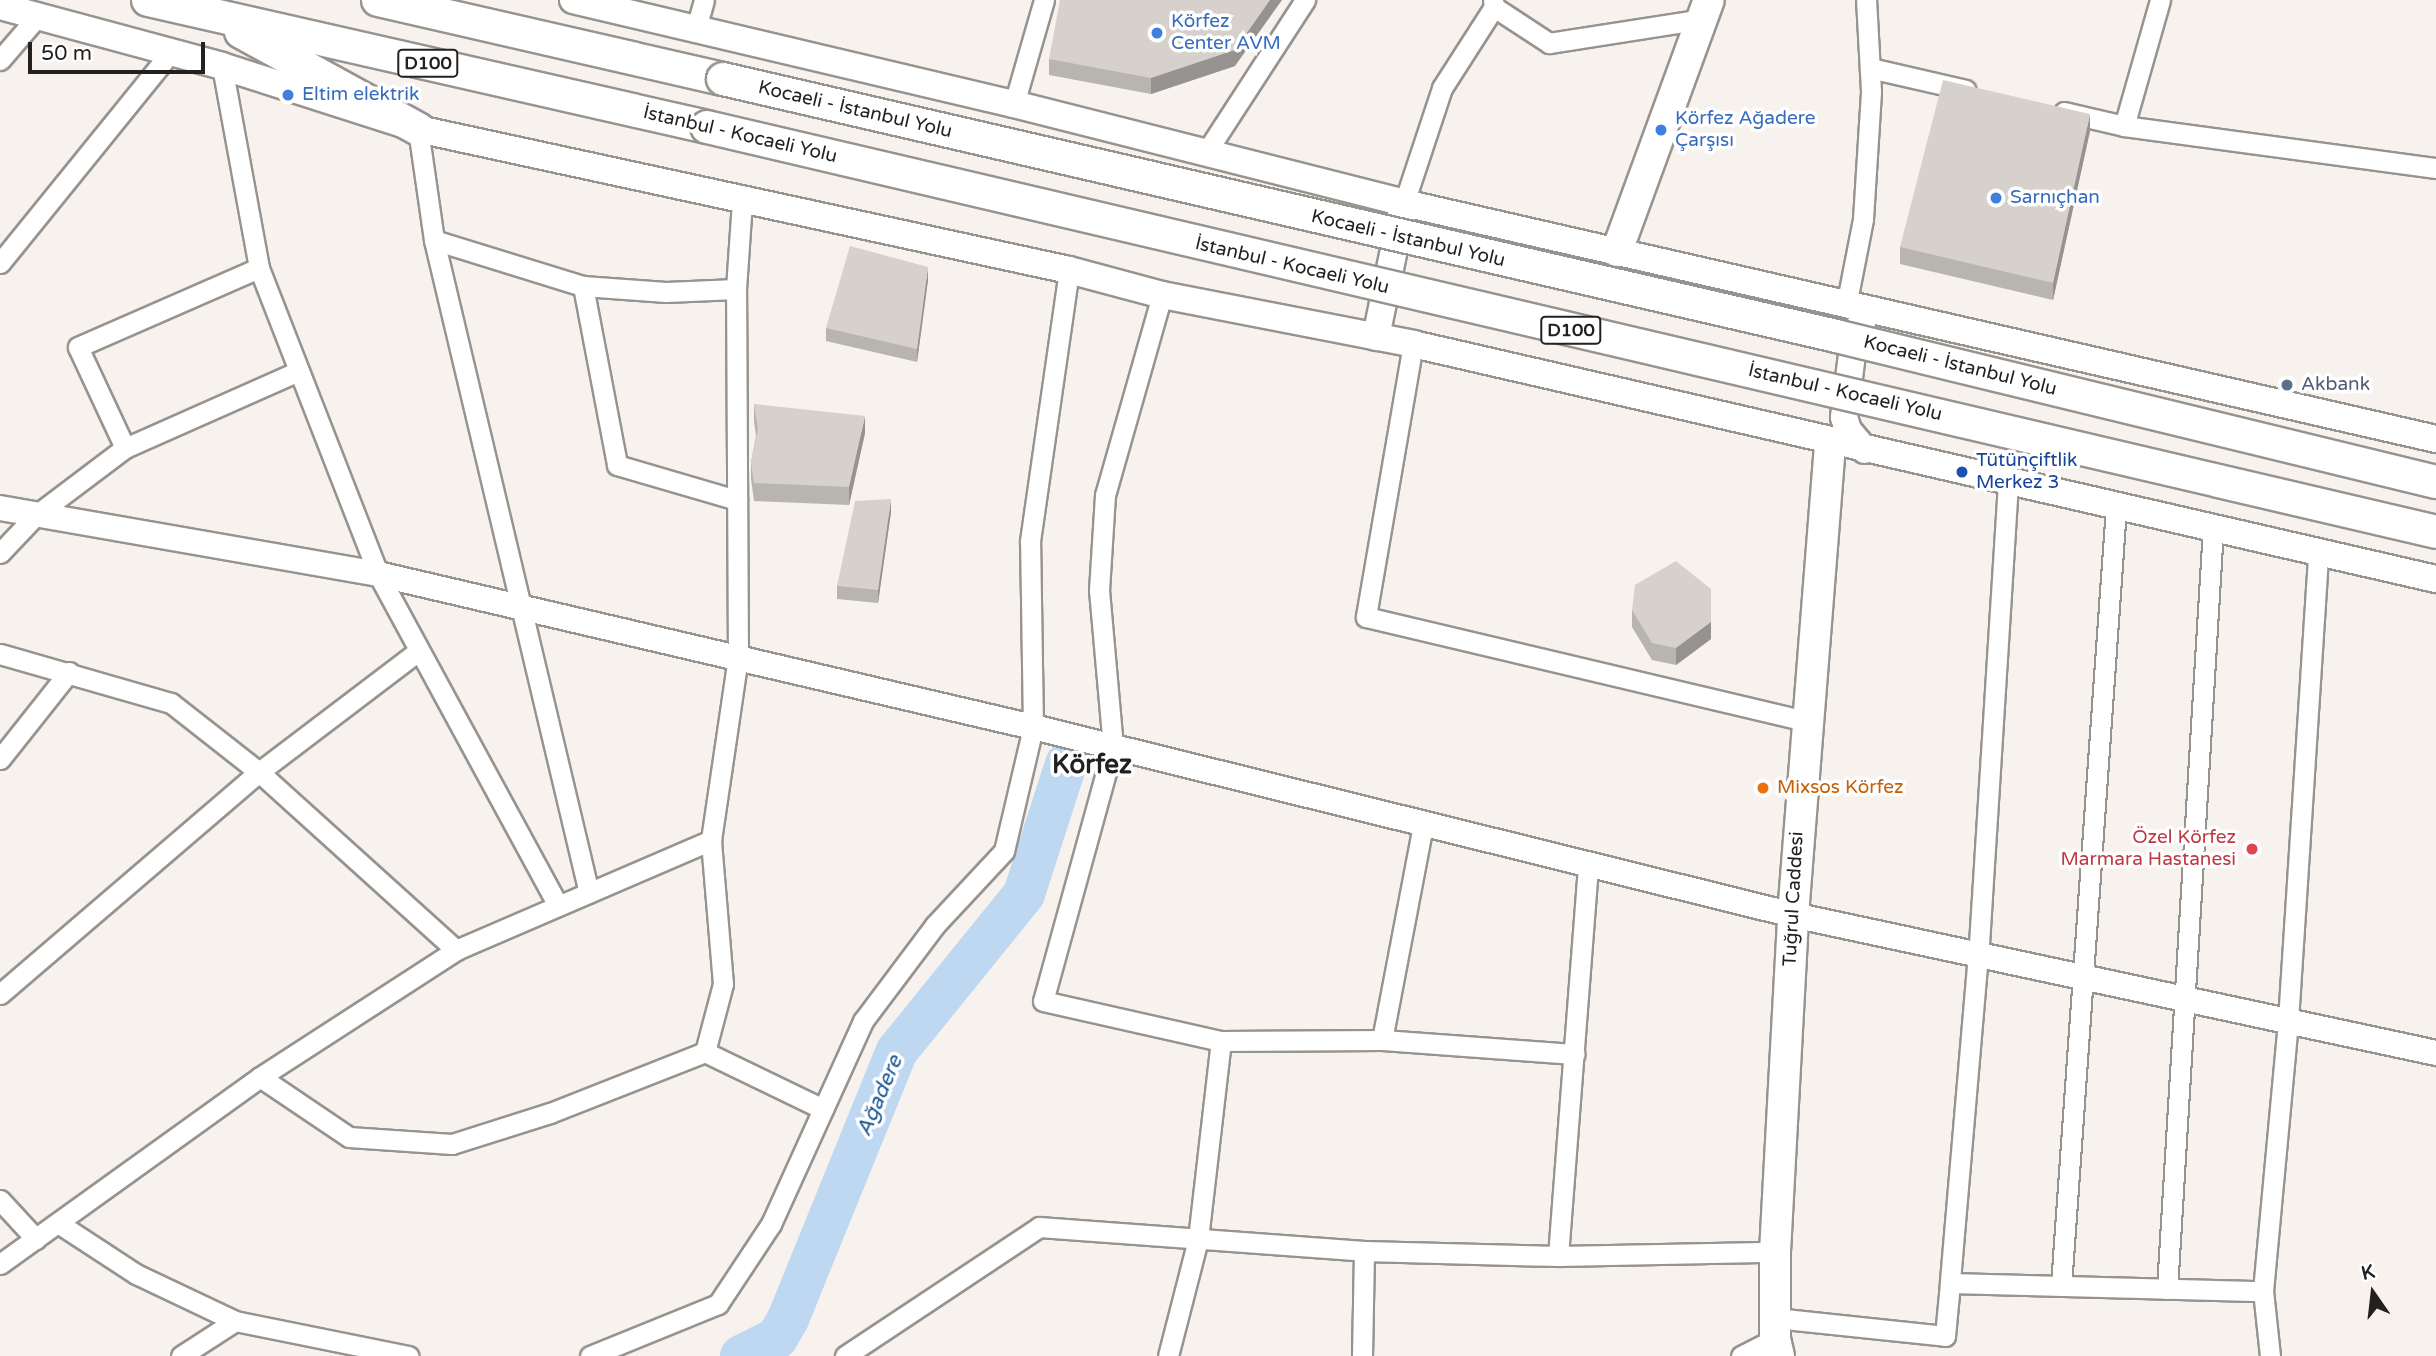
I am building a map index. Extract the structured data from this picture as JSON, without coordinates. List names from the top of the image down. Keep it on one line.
{"streets":{"highway":["D100","Kocaeli - İstanbul Yolu","İstanbul - Kocaeli Yolu"],"main road":["Tuğrul Caddesi"]},"districts":["Körfez"],"water":["Ağadere"],"places":["Körfez Center AVM","Eltim elektrik","Körfez Ağadere Çarşısı","Sarnıçhan","Akbank","Tütünçiftlik Merkez 3","Mixsos Körfez","Özel Körfez Marmara Hastanesi"],"scale_bar":"50 m","north":"top"}
